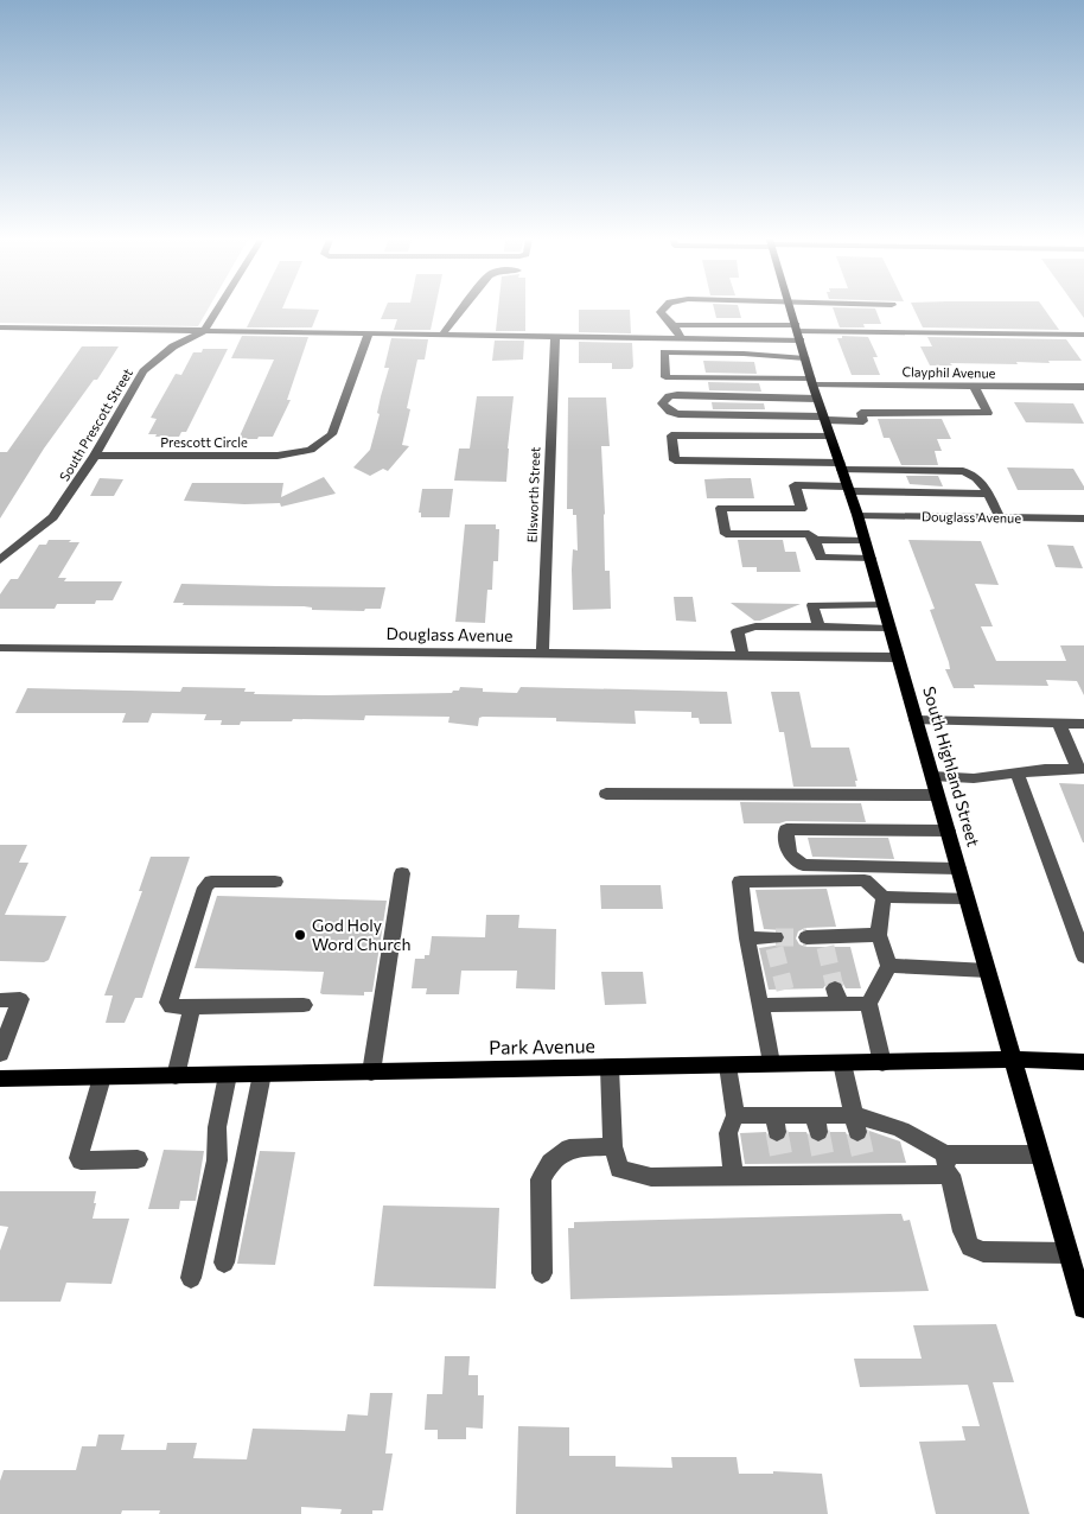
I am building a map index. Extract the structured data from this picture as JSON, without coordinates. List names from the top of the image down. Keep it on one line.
{"streets":{"main road":["South Highland Street","Park Avenue"],"street":["Clayphil Avenue","South Prescott Street","Prescott Circle","Ellsworth Street","Douglass Avenue"]},"crossings":[["Clayphil Avenue","South Highland Street"],["South Prescott Street","Prescott Circle"],["Ellsworth Street","Douglass Avenue"],["Douglass Avenue","South Highland Street"],["South Highland Street","Park Avenue"]],"places":["God Holy Word Church"]}
